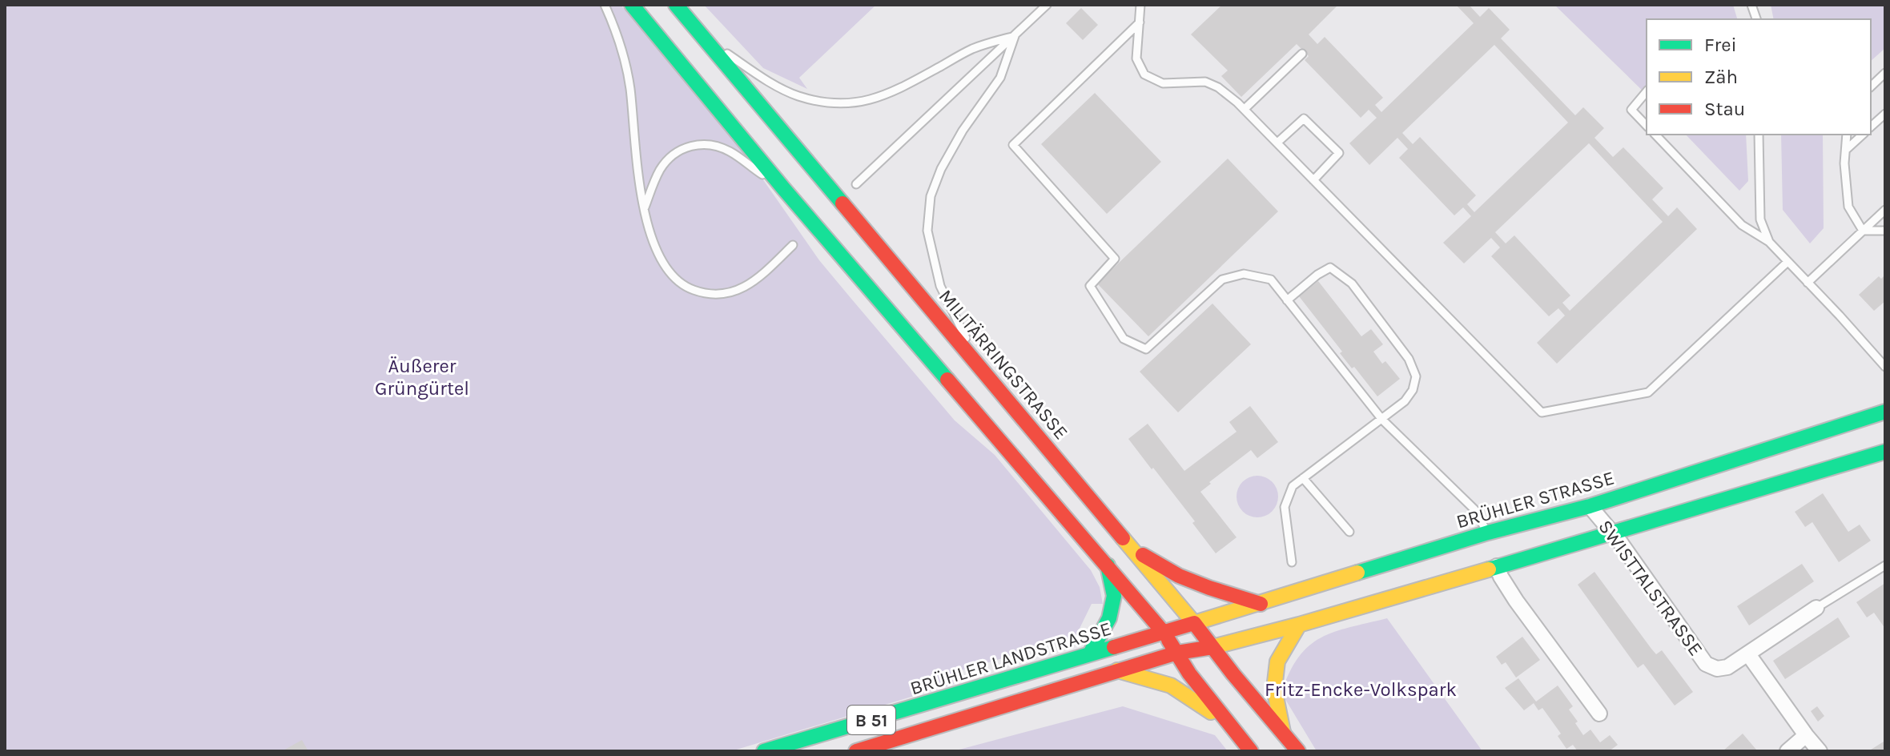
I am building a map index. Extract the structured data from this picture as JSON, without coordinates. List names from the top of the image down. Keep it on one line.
{"streets":{"main road":["MILITÄRRINGSTRASSE","BRÜHLER STRASSE","BRÜHLER LANDSTRASSE","B 51"],"street":["SWISTTALSTRASSE"]},"crossings":[["MILITÄRRINGSTRASSE","BRÜHLER STRASSE"],["MILITÄRRINGSTRASSE","BRÜHLER LANDSTRASSE"],["MILITÄRRINGSTRASSE","B 51"],["BRÜHLER STRASSE","SWISTTALSTRASSE"],["BRÜHLER STRASSE","BRÜHLER LANDSTRASSE"],["BRÜHLER STRASSE","B 51"]],"parks":["Äußerer Grüngürtel","Fritz-Encke-Volkspark"],"legend":["Frei","Zäh","Stau"]}
